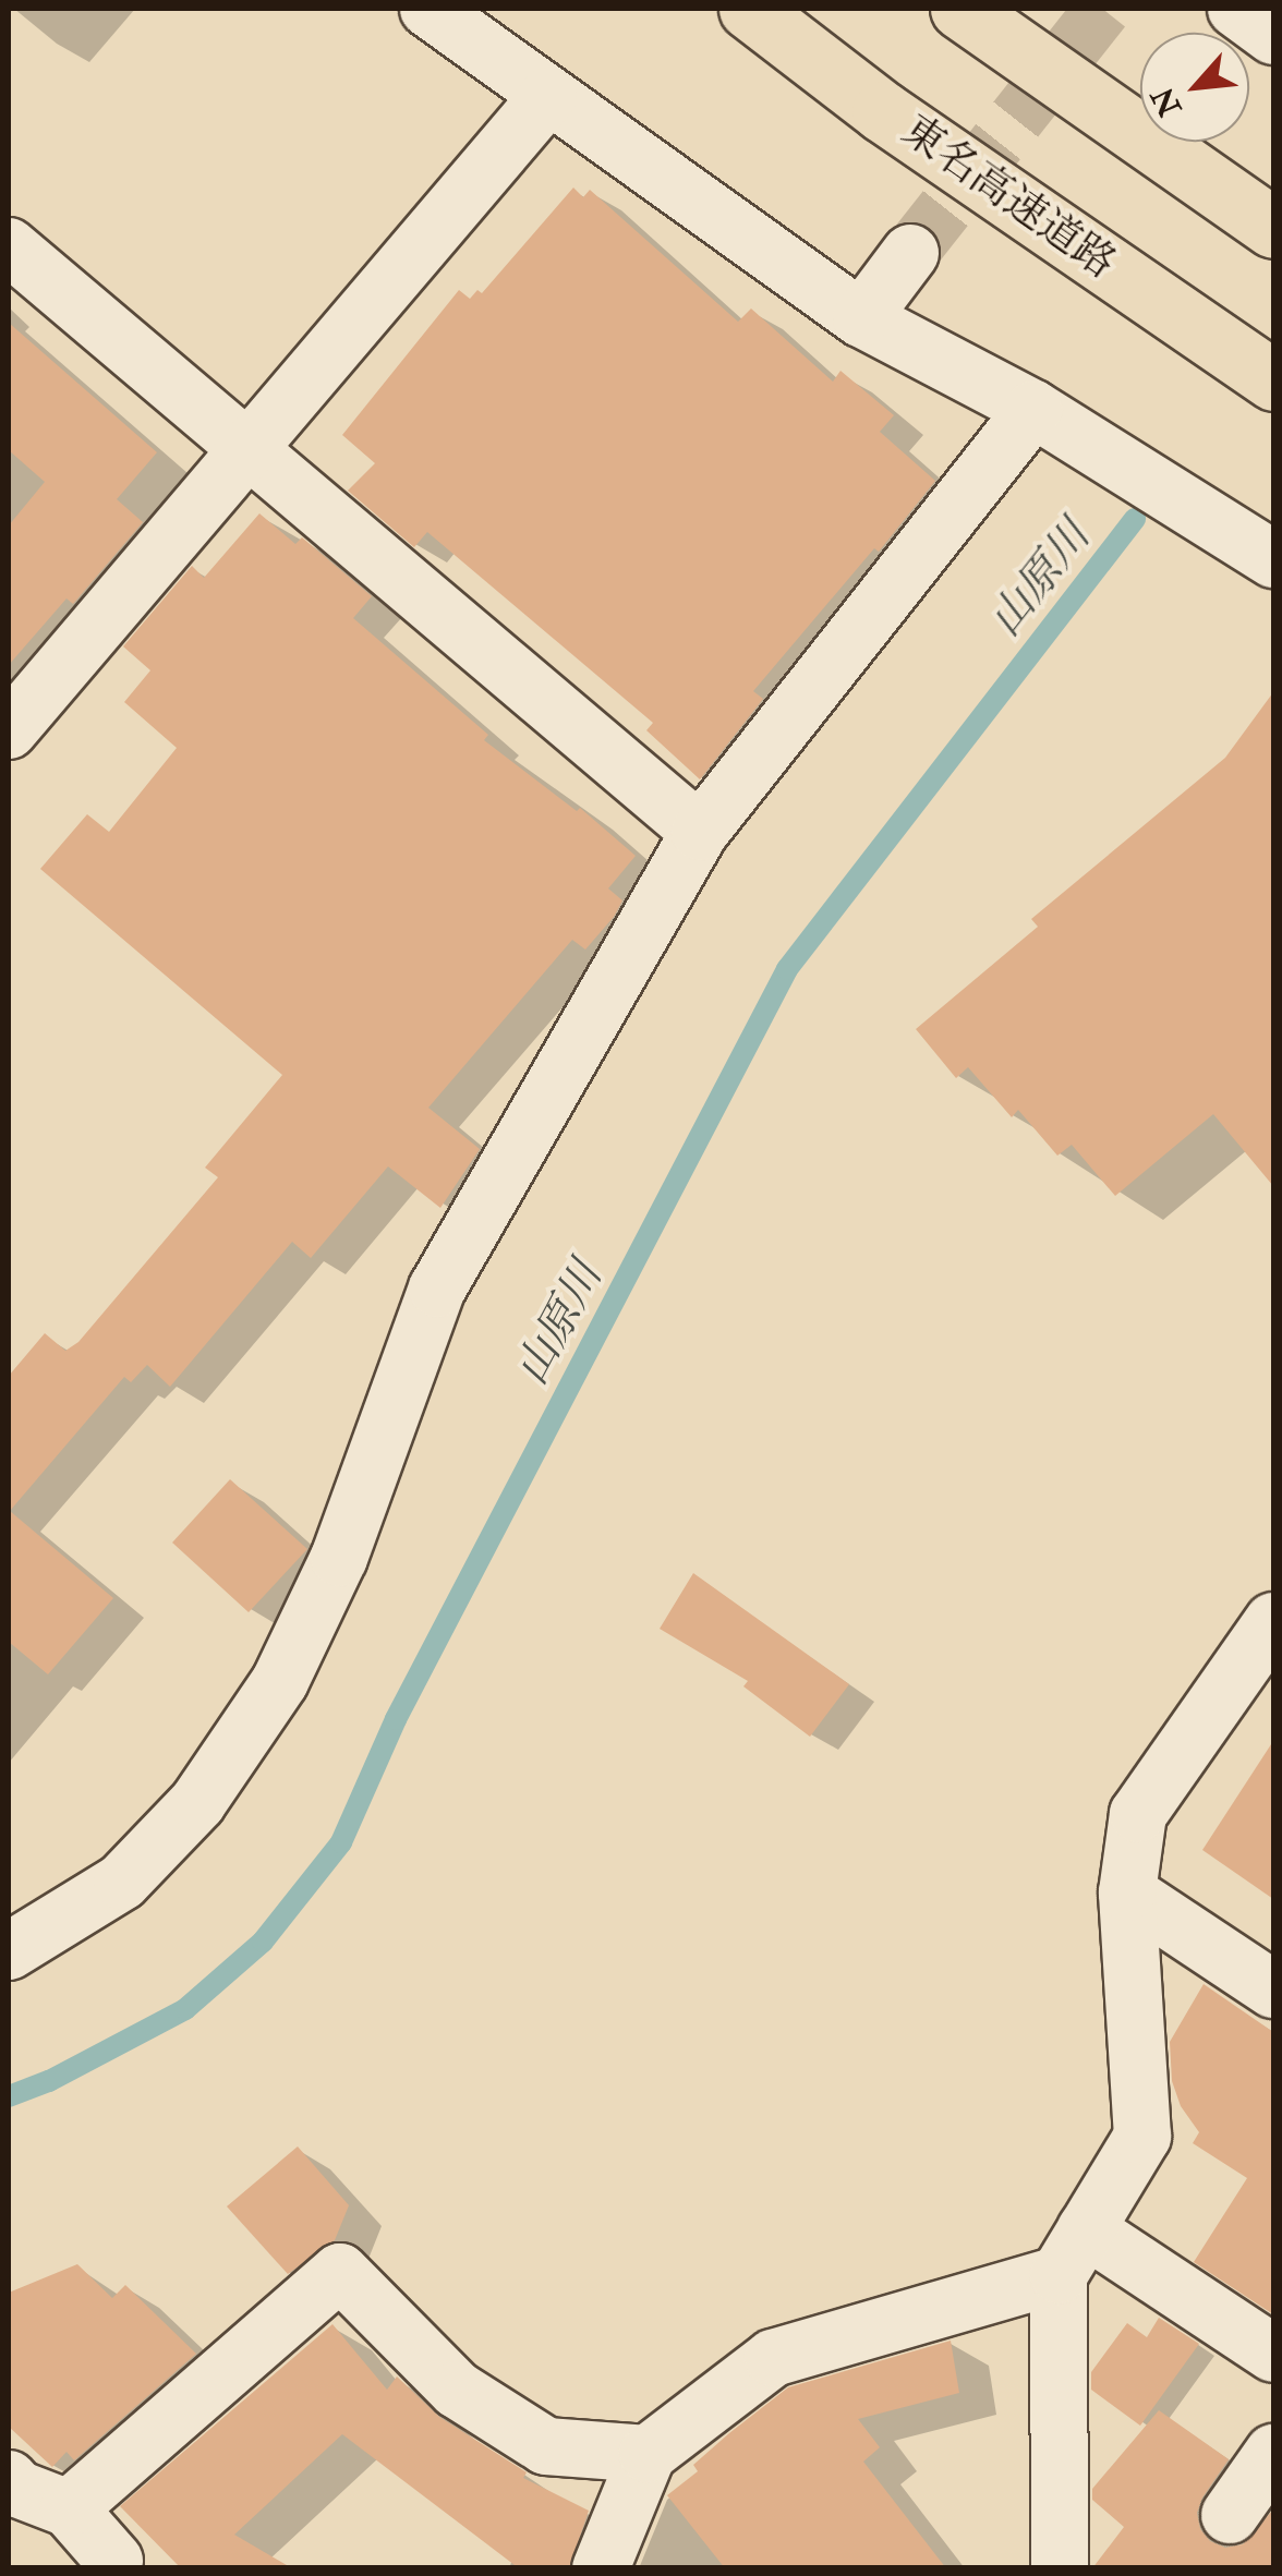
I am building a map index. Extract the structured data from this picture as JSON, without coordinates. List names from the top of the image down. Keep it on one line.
{"streets":{"highway":["東名高速道路"]},"water":["山原川"],"north":"bottom left"}
